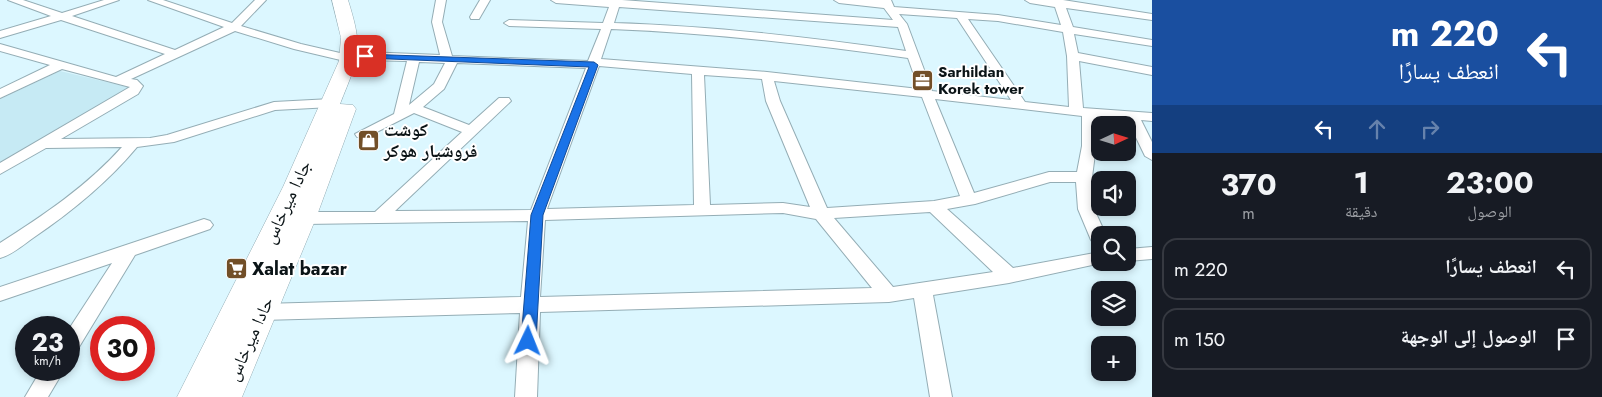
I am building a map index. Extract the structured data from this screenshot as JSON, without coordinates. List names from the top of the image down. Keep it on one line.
{"streets":{"main road":["جادا ميرخاس","حادا ميرخاس"]},"crossings":[["جادا ميرخاس","حادا ميرخاس"]],"places":{"office":["Sarhildan Korek tower"],"shop":["كوشت فروشيار هوكر"],"supermarket":["Xalat bazar"]},"north":"right","page":{"turn":["220 m","انعطف يسارًا"],"map_buttons":"+","eta":["23:00","الوصول","1","دقيقة","370","m"],"list":[{"name":"انعطف يسارًا","value":"220 m"},{"name":"الوصول إلى الوجهة","value":"150 m"}],"speed":"23 km/h","limit":"30"}}
